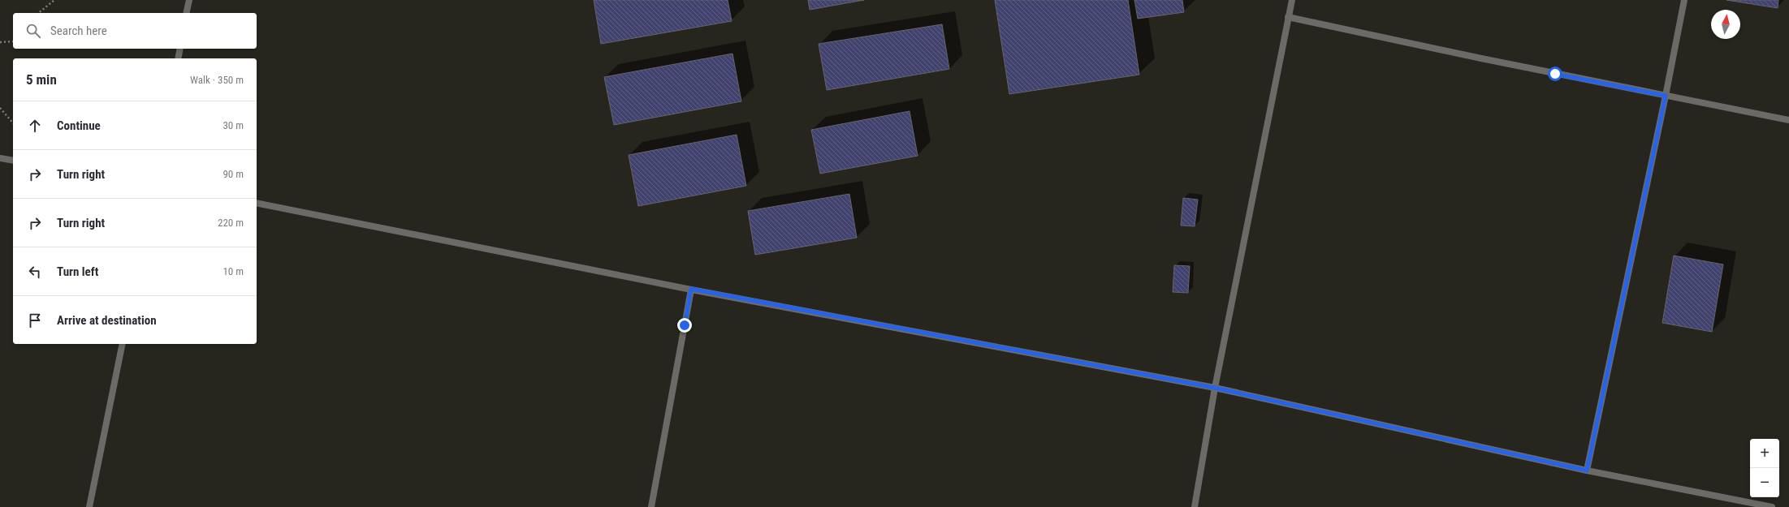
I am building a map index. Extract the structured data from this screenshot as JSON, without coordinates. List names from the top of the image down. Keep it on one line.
{"north":"top","page":{"search":"Search here","heading":["5 min","Walk · 350 m"],"list":[["Continue","30 m"],["Turn right","90 m"],["Turn right","220 m"],["Turn left","10 m"],"Arrive at destination"],"map_buttons":["+","−"]}}
